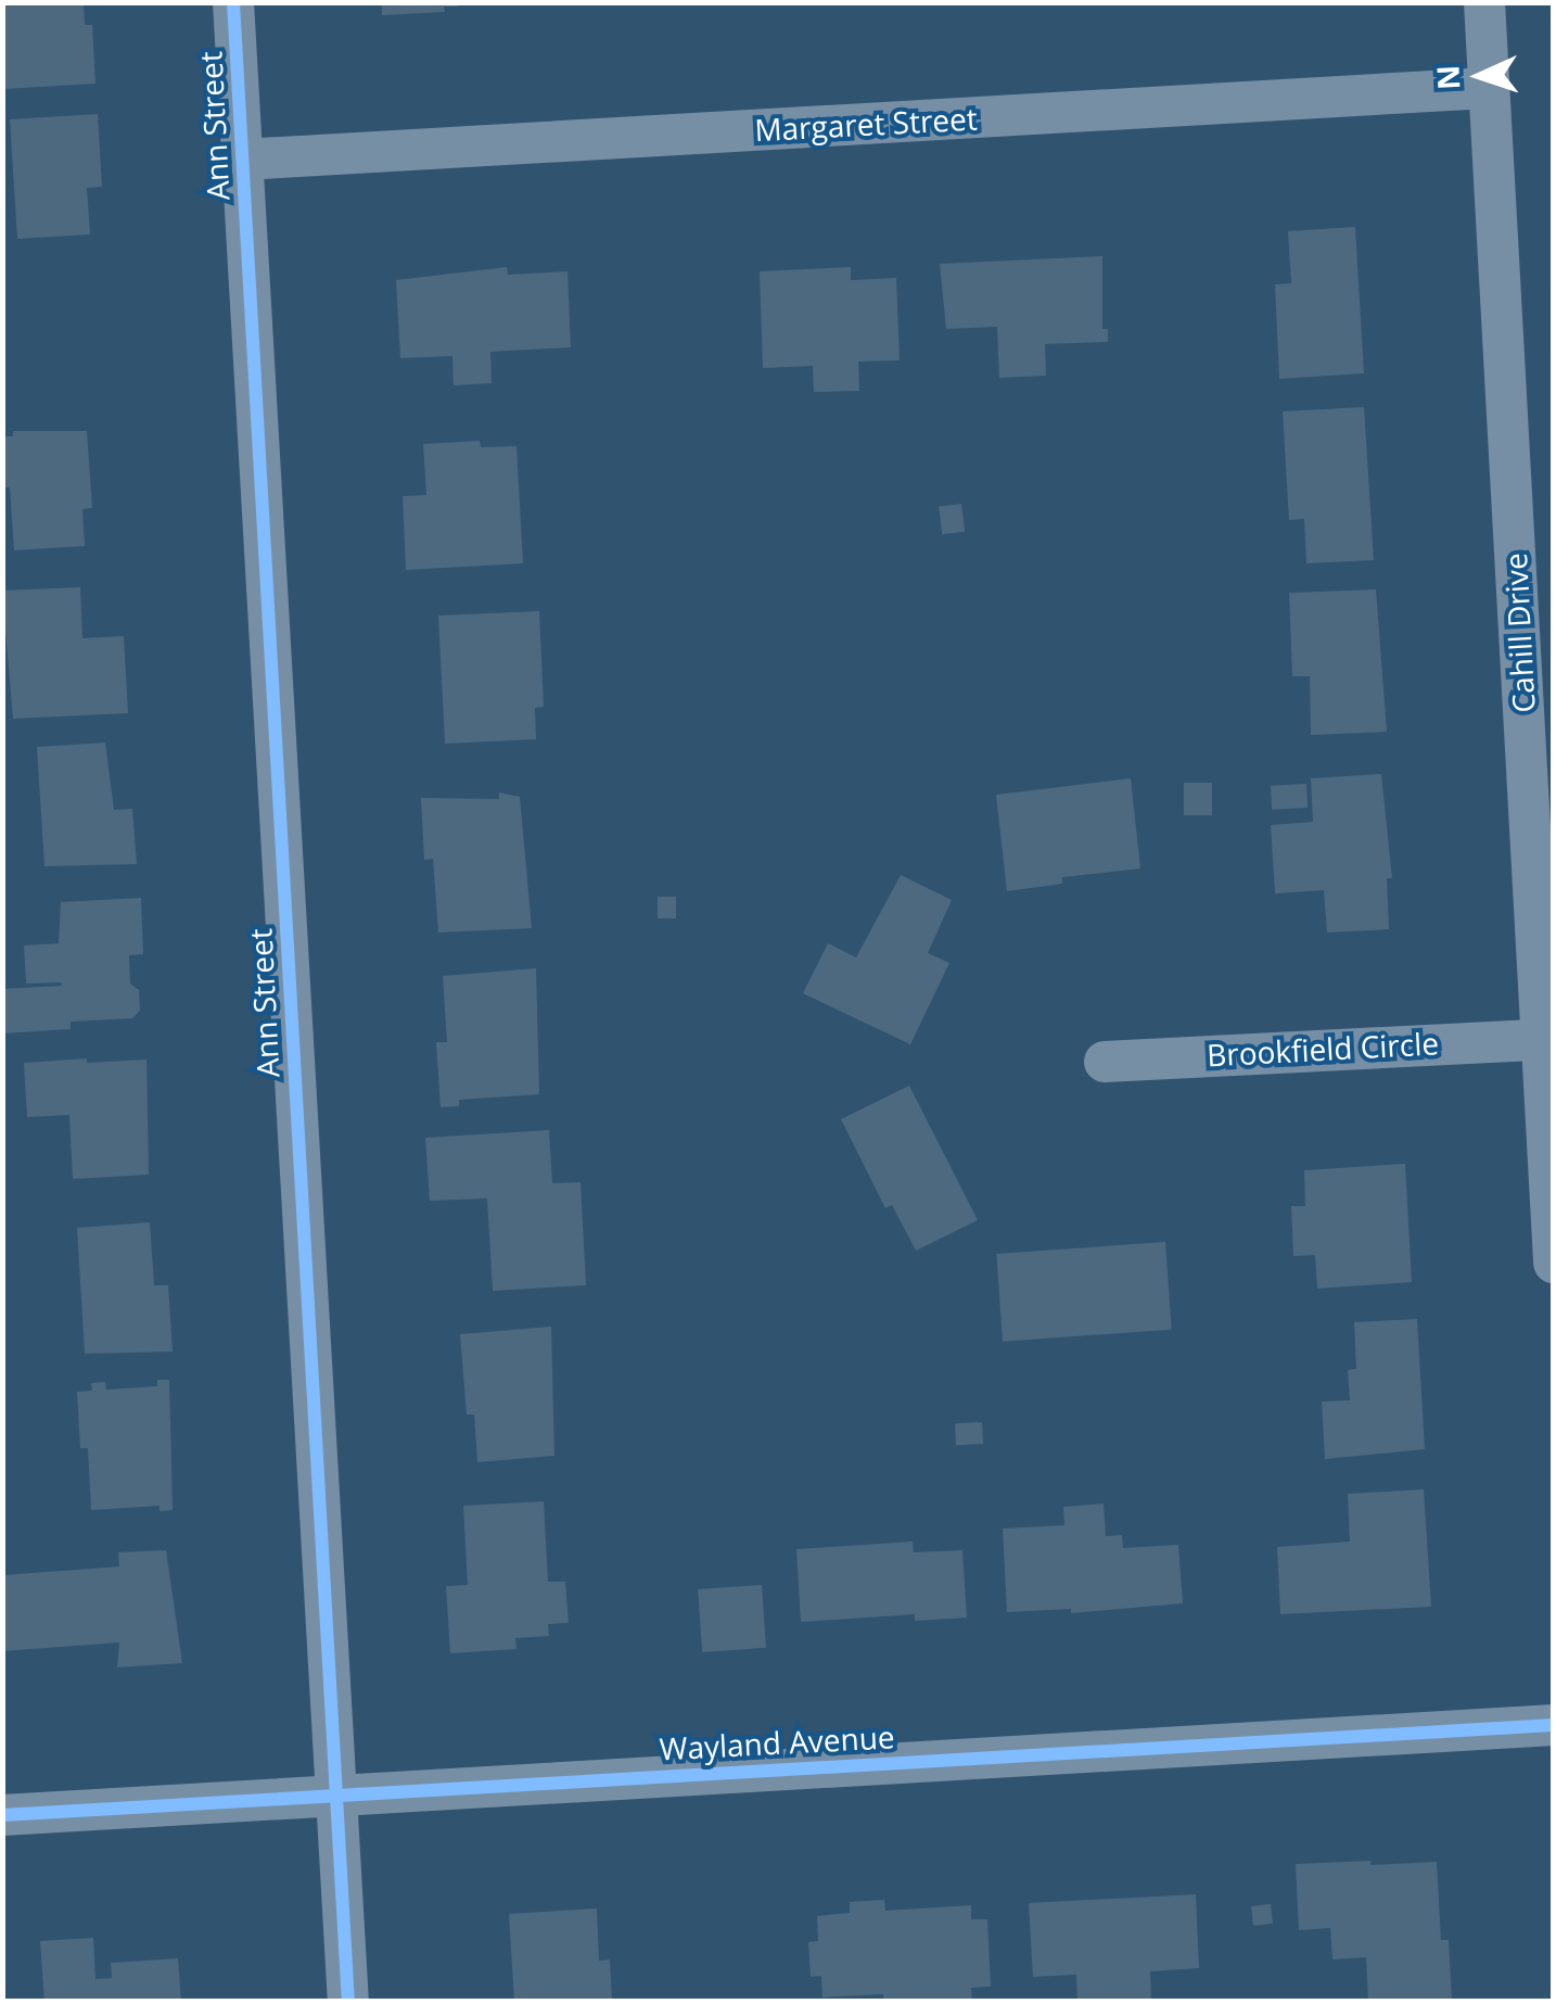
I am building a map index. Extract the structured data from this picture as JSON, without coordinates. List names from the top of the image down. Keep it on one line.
{"streets":{"street":["Margaret Street","Ann Street","Cahill Drive","Brookfield Circle","Wayland Avenue"]},"crossings":[["Margaret Street","Ann Street"],["Margaret Street","Cahill Drive"],["Ann Street","Wayland Avenue"],["Cahill Drive","Brookfield Circle"]],"north":"left"}
